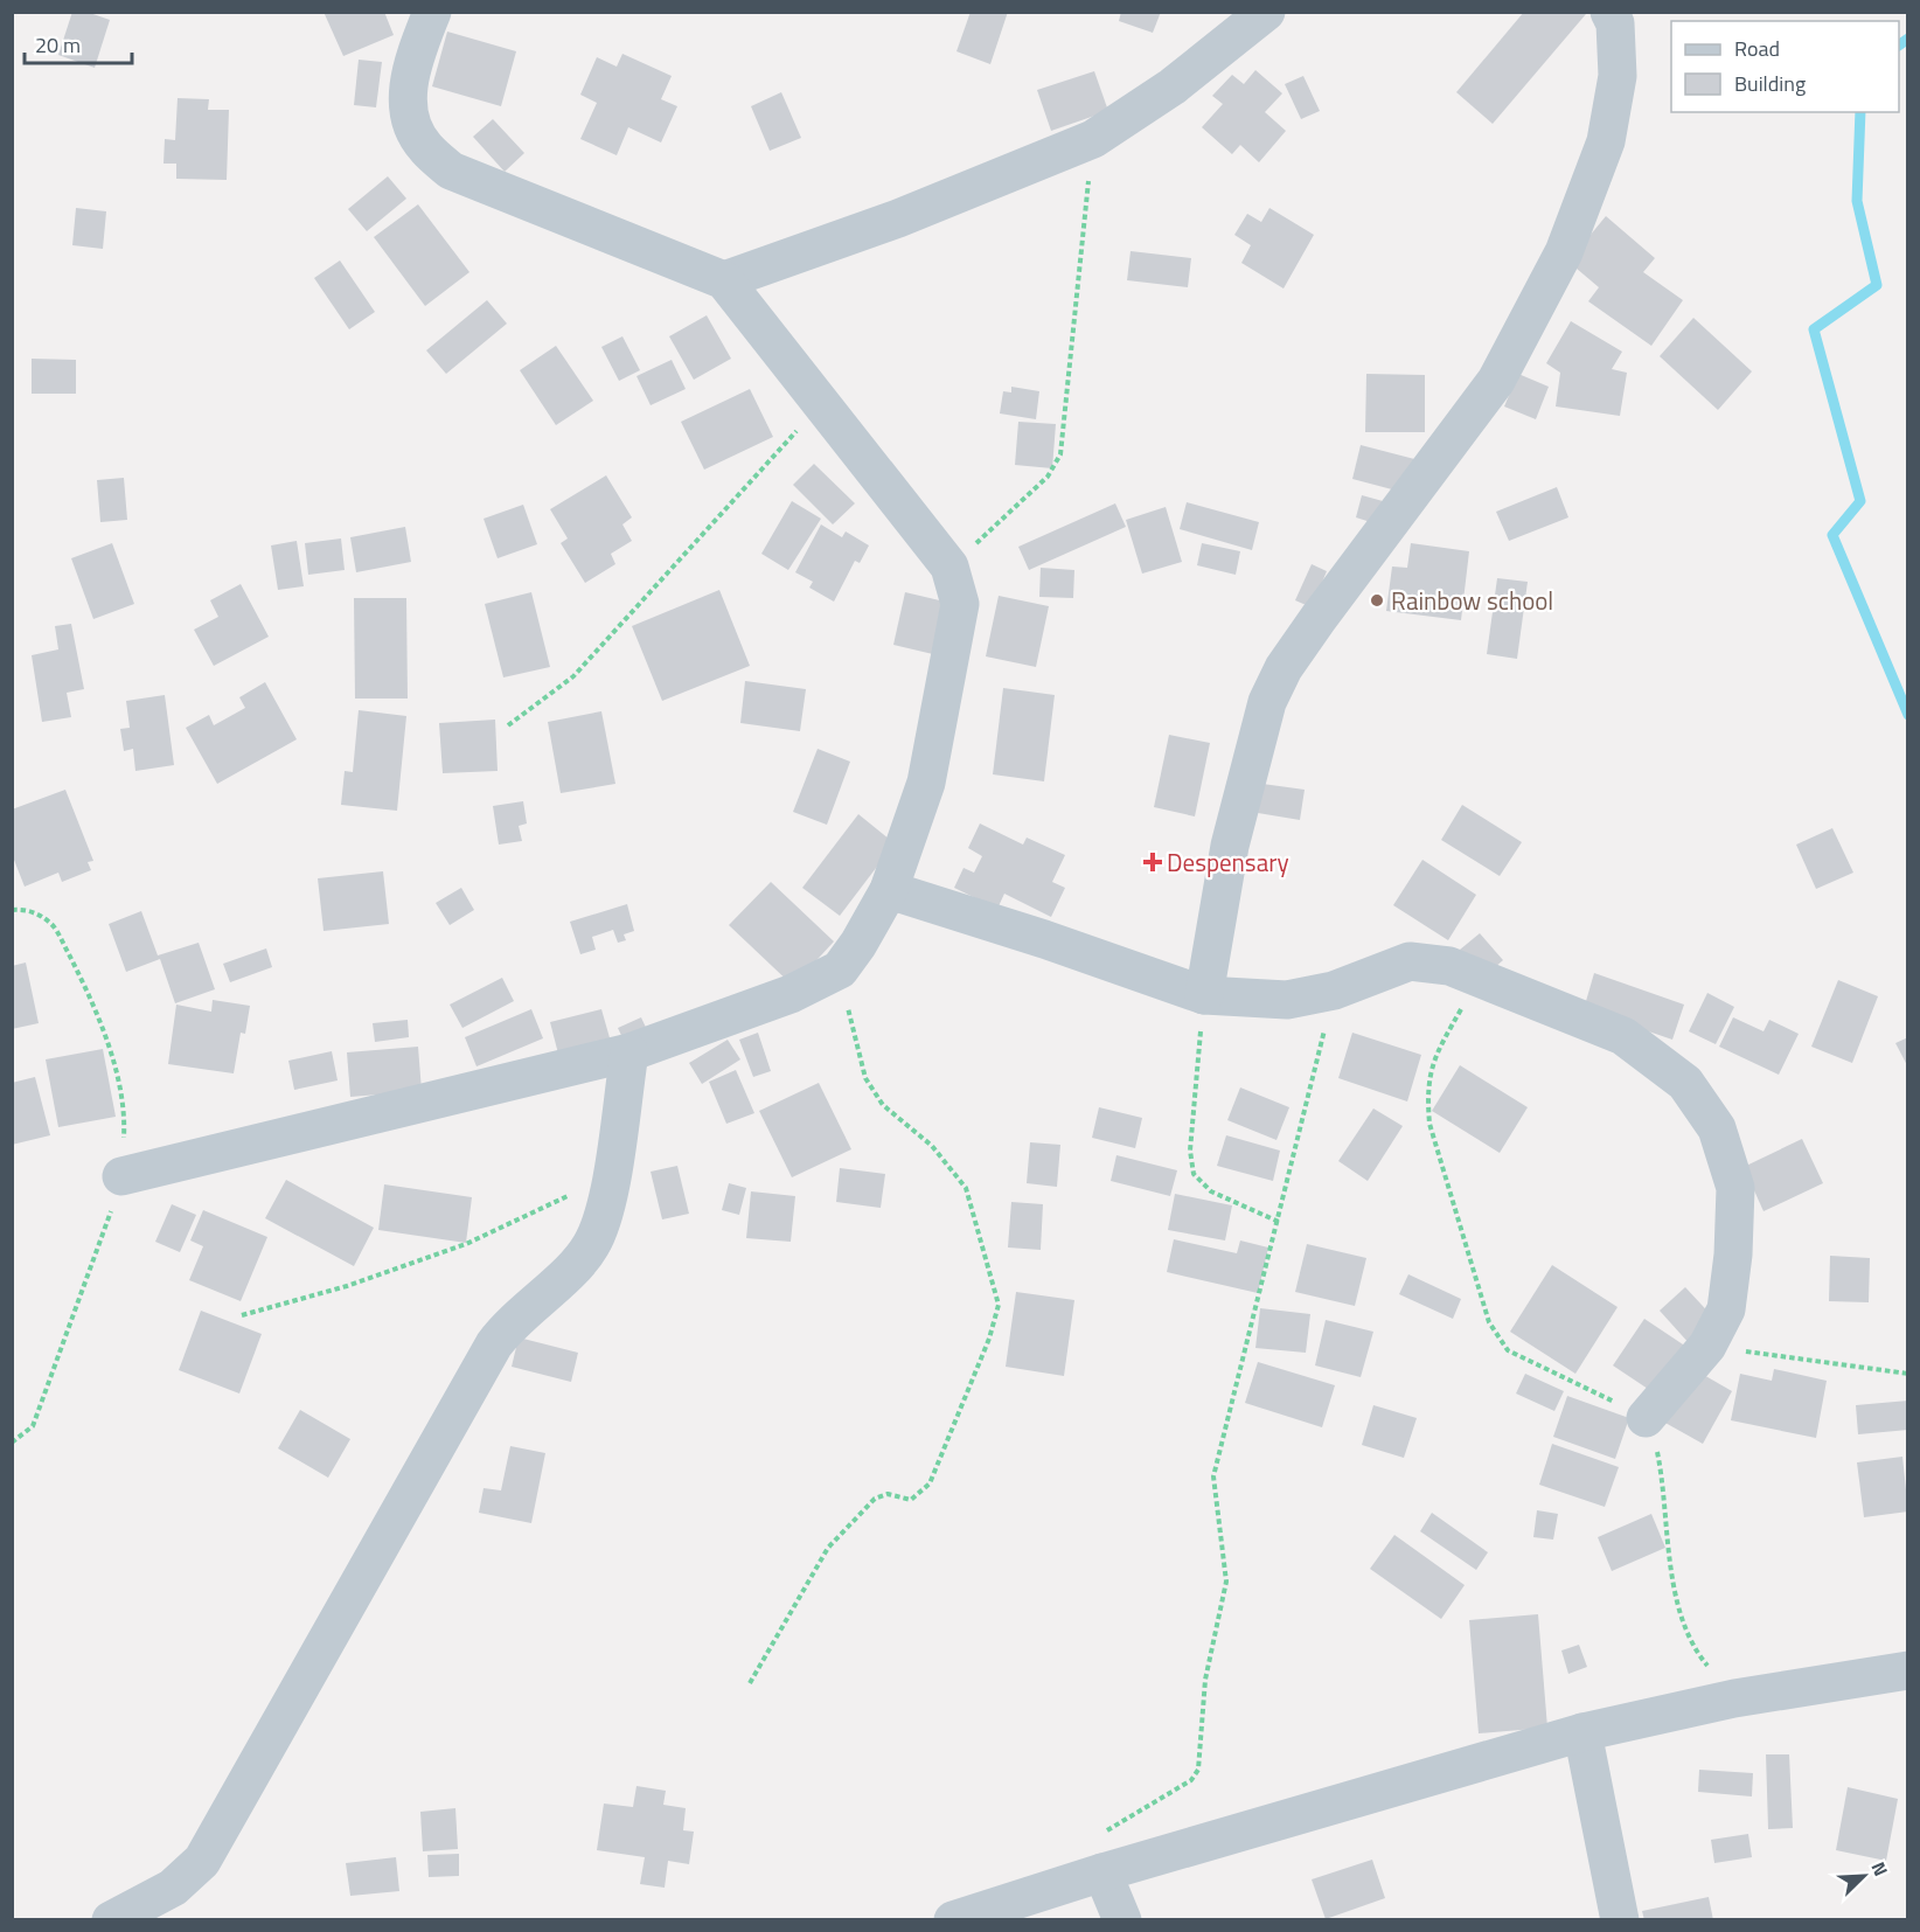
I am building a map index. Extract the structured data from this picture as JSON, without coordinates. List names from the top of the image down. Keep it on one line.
{"places":{"other":["Rainbow school"],"health":["Despensary"]},"legend":["Road","Building"],"scale_bar":"20 m","north":"top right"}
